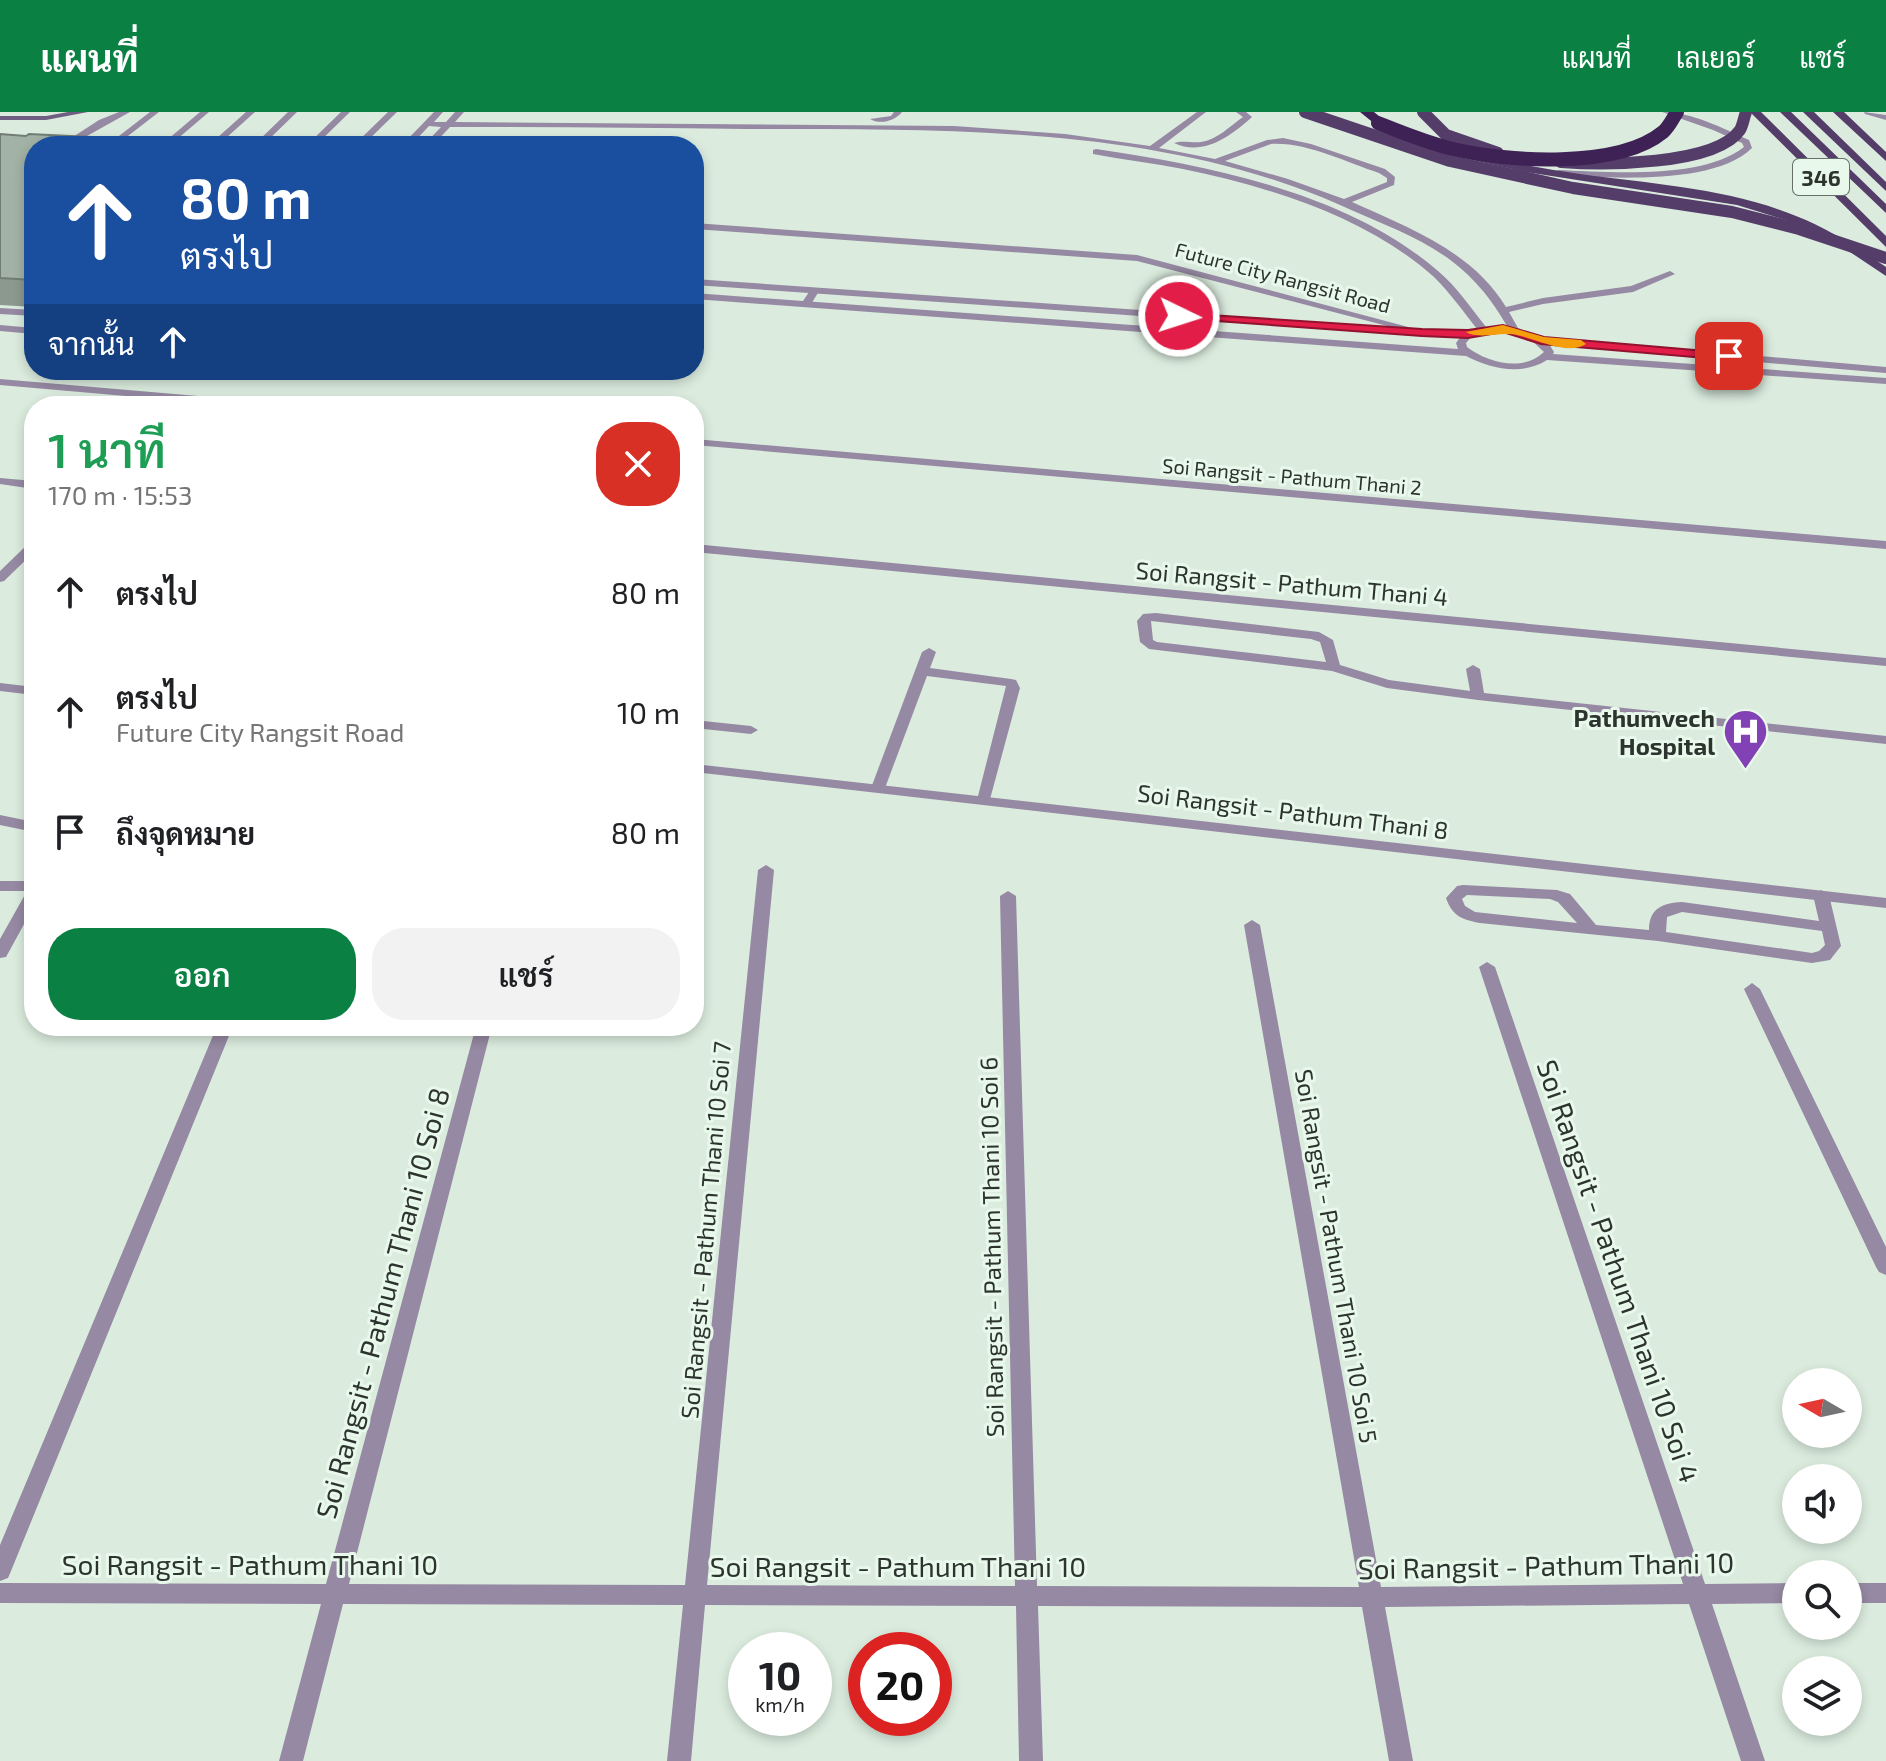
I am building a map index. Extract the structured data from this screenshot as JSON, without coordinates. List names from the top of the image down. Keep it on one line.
{"streets":{"main road":["346"],"street":["Future City Rangsit Road","Soi Rangsit - Pathum Thani 2","Soi Rangsit - Pathum Thani 4","Soi Rangsit - Pathum Thani 8","Soi Rangsit - Pathum Thani 10 Soi 7","Soi Rangsit - Pathum Thani 10 Soi 6","Soi Rangsit - Pathum Thani 10 Soi 5","Soi Rangsit - Pathum Thani 10 Soi 4","Soi Rangsit - Pathum Thani 10 Soi 8","Soi Rangsit - Pathum Thani 10"]},"crossings":[["Soi Rangsit - Pathum Thani 10 Soi 7","Soi Rangsit - Pathum Thani 10"],["Soi Rangsit - Pathum Thani 10 Soi 6","Soi Rangsit - Pathum Thani 10"],["Soi Rangsit - Pathum Thani 10 Soi 5","Soi Rangsit - Pathum Thani 10"],["Soi Rangsit - Pathum Thani 10 Soi 4","Soi Rangsit - Pathum Thani 10"],["Soi Rangsit - Pathum Thani 10 Soi 8","Soi Rangsit - Pathum Thani 10"]],"places":{"hospital":["Pathumvech Hospital"]},"north":"left","page":{"header":"แผนที่","nav":["แผนที่","เลเยอร์","แชร์"],"turn":["80 m","ตรงไป"],"then":"จากนั้น","heading":["1 นาที","170 m · 15:53"],"list":[{"name":"ตรงไป","value":"80 m"},{"name":"ตรงไป","note":"Future City Rangsit Road","value":"10 m"},{"name":"ถึงจุดหมาย","value":"80 m"}],"buttons":["ออก","แชร์"],"speed":"10 km/h","limit":"20"}}
